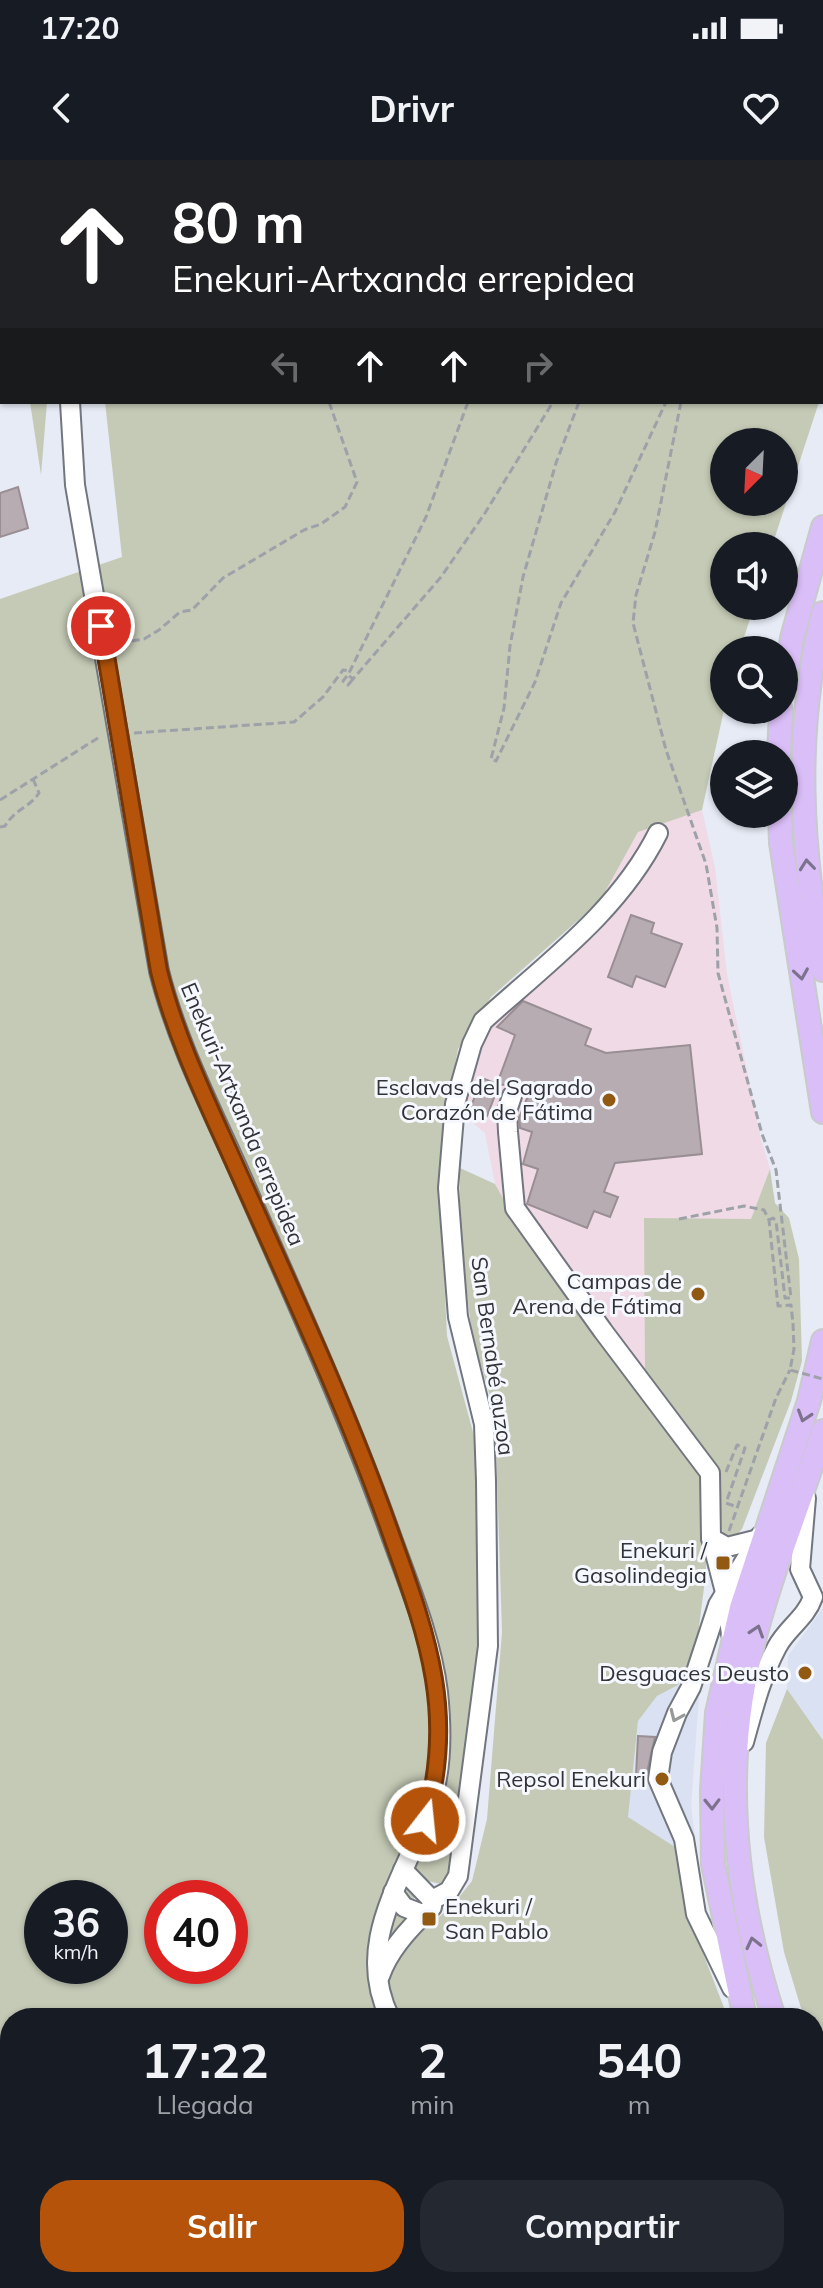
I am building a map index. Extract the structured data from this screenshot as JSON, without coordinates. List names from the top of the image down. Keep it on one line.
{"streets":{"street":["Enekuri-Artxanda errepidea","San Bernabé auzoa"]},"crossings":[["Enekuri-Artxanda errepidea","San Bernabé auzoa"]],"places":{"other":["Esclavas del Sagrado Corazón de Fátima","Campas de Arena de Fátima","Desguaces Deusto","Repsol Enekuri"],"transit":["Enekuri / Gasolindegia","Enekuri / San Pablo"]},"north":"bottom left","page":{"status":"17:20","header":"Drivr","turn":["80 m","Enekuri-Artxanda errepidea"],"speed":"36 km/h","limit":"40","eta":["17:22","Llegada","2","min","540","m"],"buttons":["Salir","Compartir"]}}
